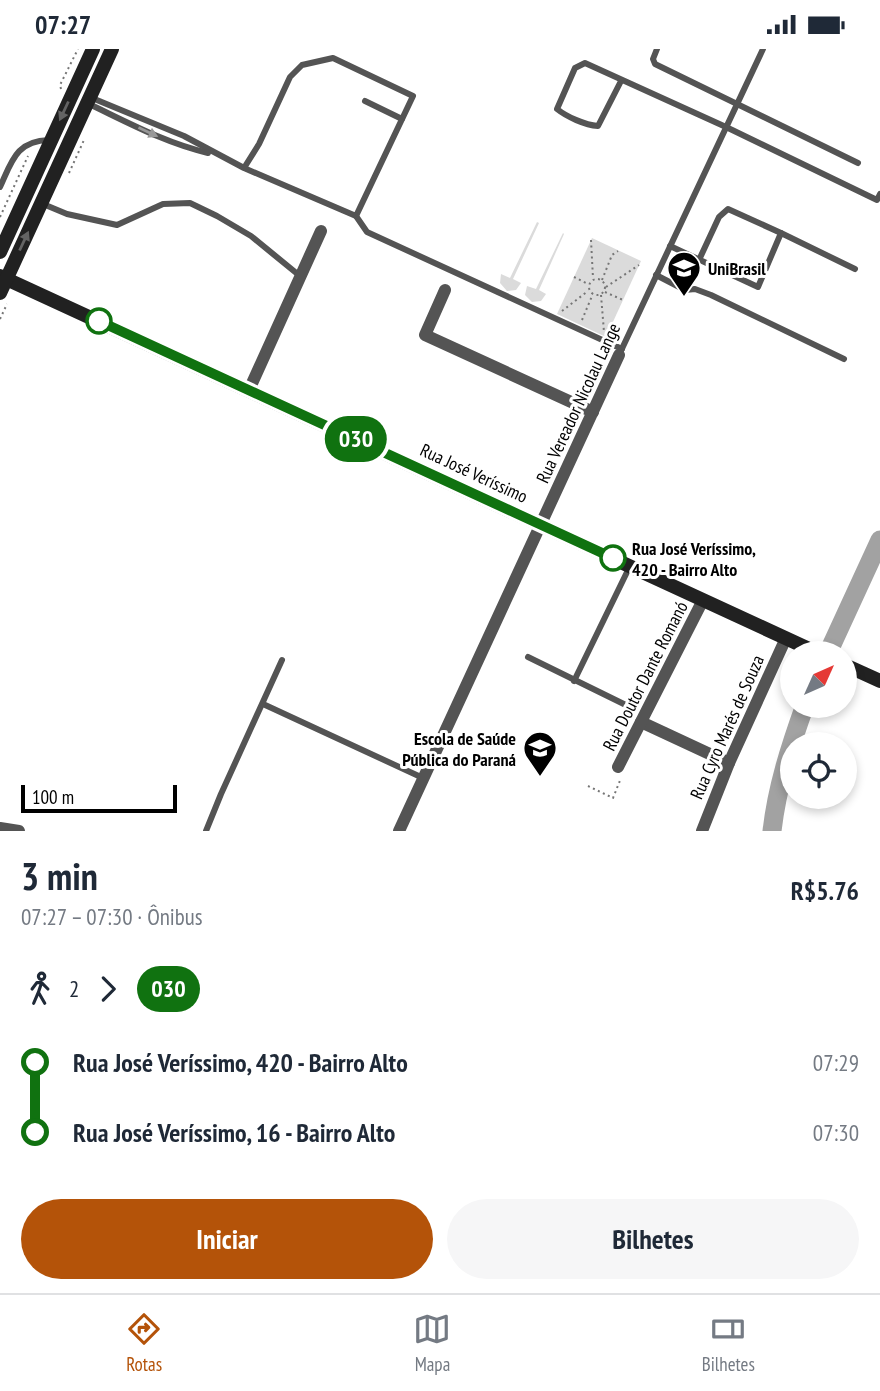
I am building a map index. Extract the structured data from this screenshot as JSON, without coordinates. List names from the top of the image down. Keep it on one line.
{"streets":{"street":["Rua Vereador Nicolau Lange","Rua José Veríssimo","Rua Doutor Dante Romanó","Rua Cyro Marés de Souza"]},"crossings":[["Rua Vereador Nicolau Lange","Rua José Veríssimo"],["Rua José Veríssimo","Rua Doutor Dante Romanó"],["Rua José Veríssimo","Rua Cyro Marés de Souza"]],"places":{"school or university":["UniBrasil","Escola de Saúde Pública do Paraná"],"other":["Rua José Veríssimo, 420 - Bairro Alto"]},"lines":["bus line 030"],"scale_bar":"100 m","north":"top right","page":{"status":"07:27","on_map":"030","scale":"100 m","heading":["3 min","07:27 – 07:30 · Ônibus","R$5.76"],"legs":["2","030"],"list":[{"name":"Rua José Veríssimo, 420 - Bairro Alto","value":"07:29"},{"name":"Rua José Veríssimo, 16 - Bairro Alto","value":"07:30"}],"buttons":["Iniciar","Bilhetes"],"tabs":["Rotas","Mapa","Bilhetes"]}}
